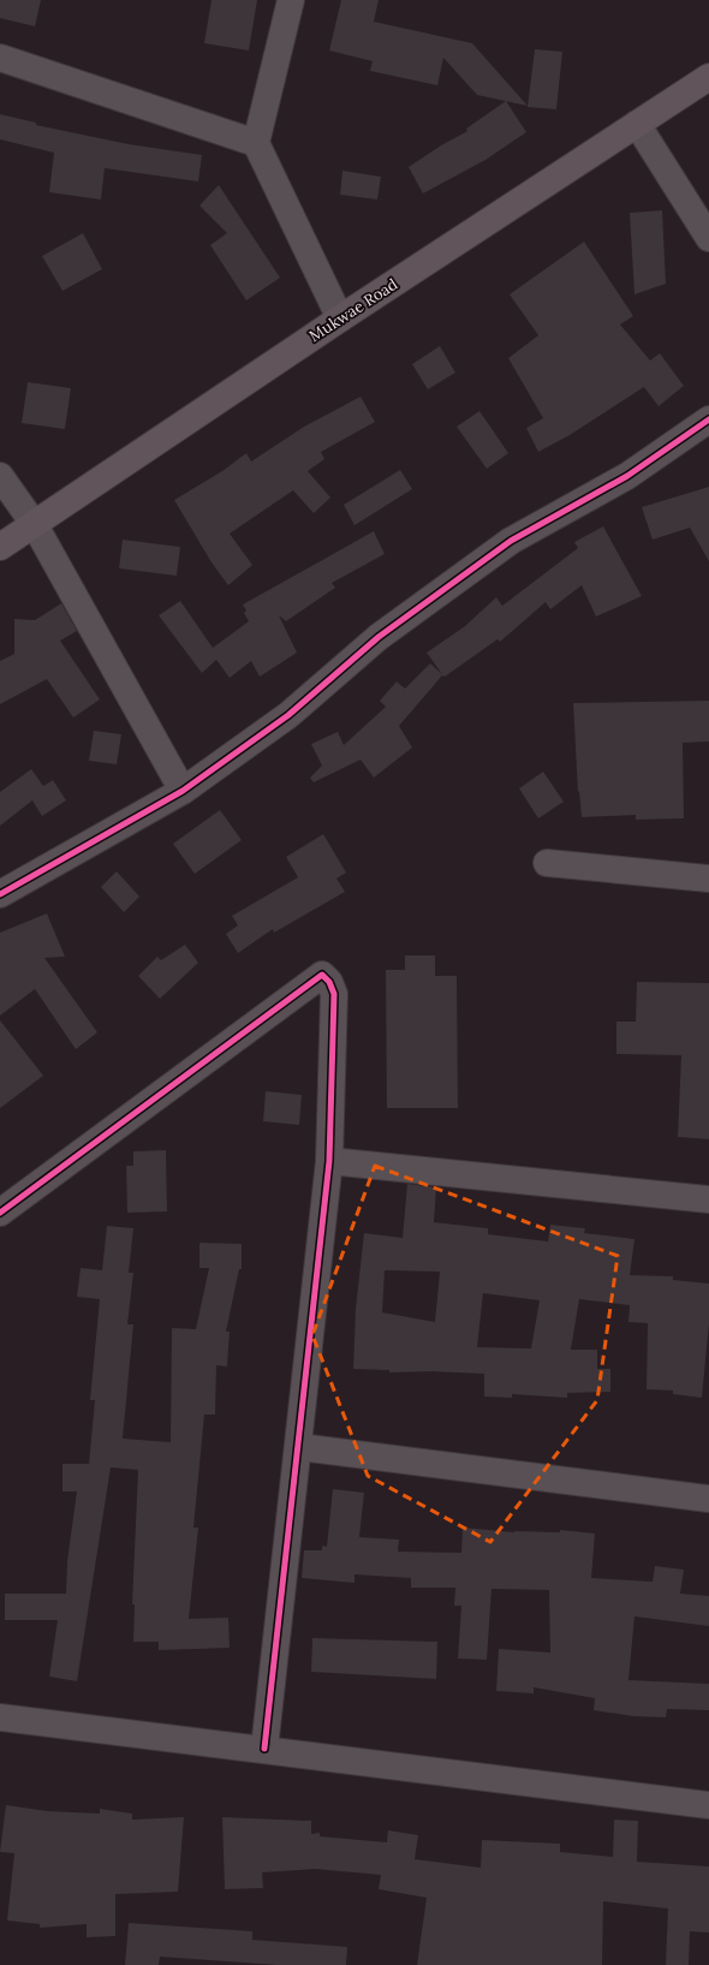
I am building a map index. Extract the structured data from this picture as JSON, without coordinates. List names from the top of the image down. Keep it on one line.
{"streets":{"street":["Mukwae Road"]}}
